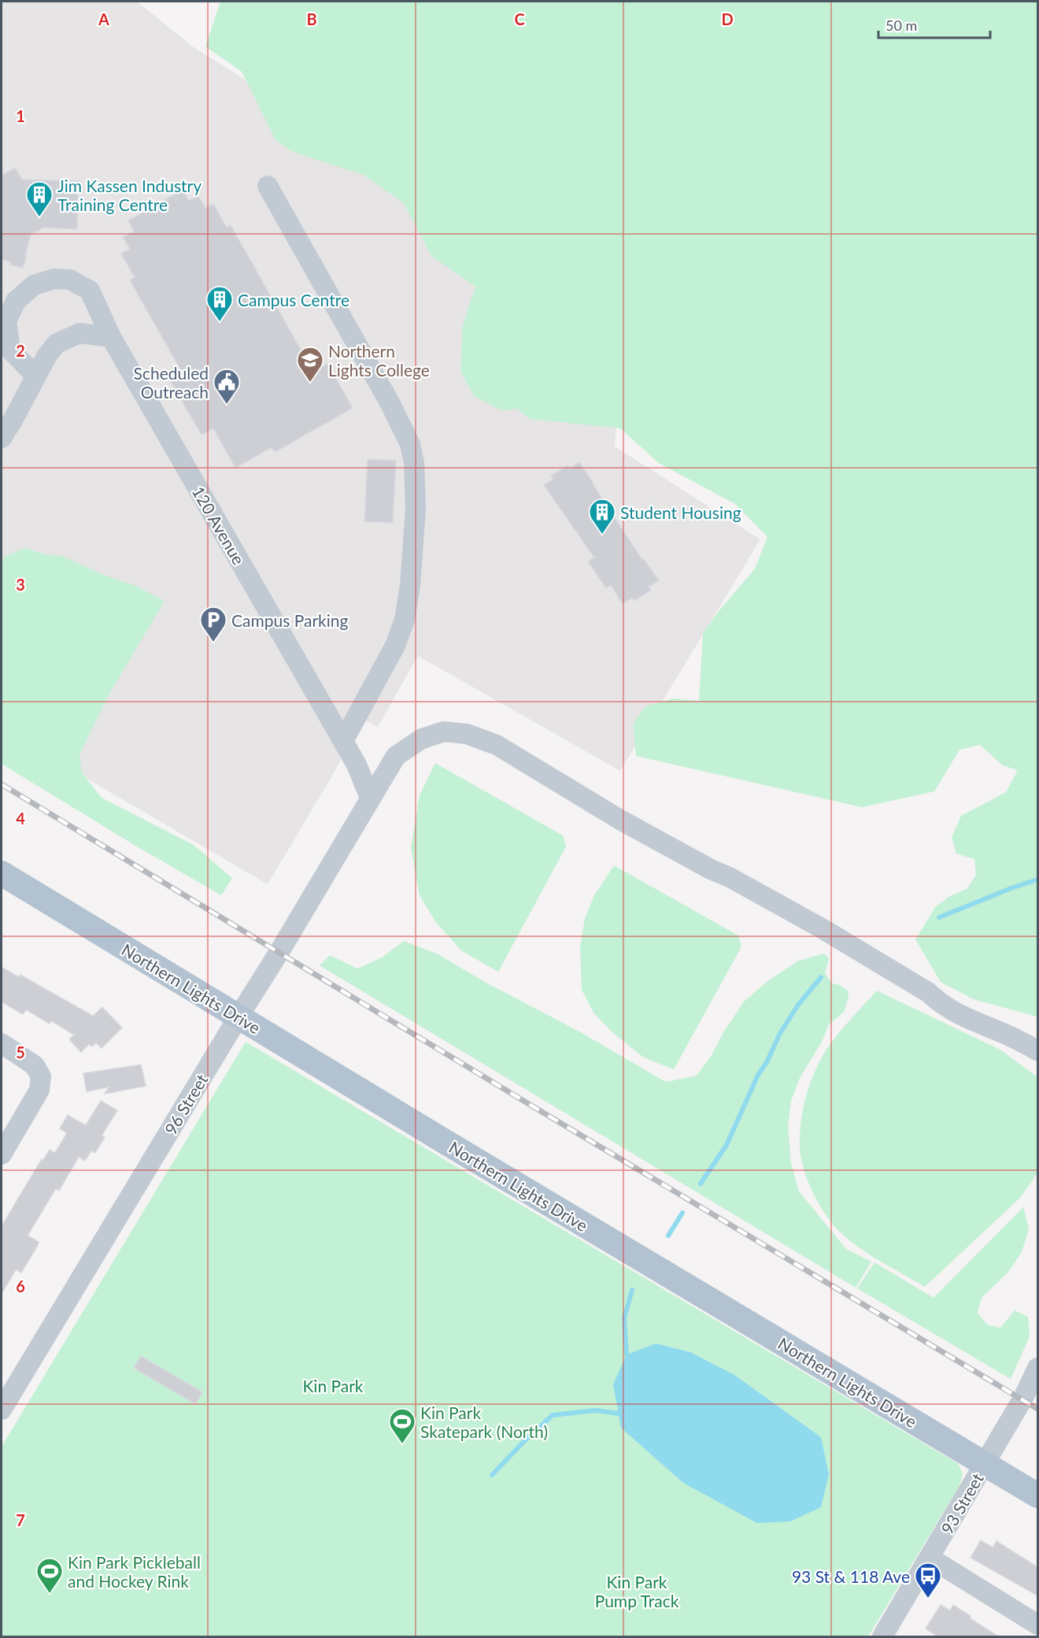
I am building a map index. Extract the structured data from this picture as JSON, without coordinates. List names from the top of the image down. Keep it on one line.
{"streets":{"main road":["Northern Lights Drive"],"street":["120 Avenue","96 Street","93 Street"]},"crossings":[["120 Avenue","96 Street"],["Northern Lights Drive","96 Street"],["Northern Lights Drive","93 Street"]],"parks":["Kin Park","Kin Park Pump Track"],"places":{"building":["Jim Kassen Industry Training Centre","Campus Centre","Student Housing"],"school or university":["Northern Lights College"],"public building":["Scheduled Outreach"],"parking":["Campus Parking"],"sports":["Kin Park Skatepark (North)","Kin Park Pickleball and Hockey Rink"],"bus stop":["93 St & 118 Ave"]},"scale_bar":"50 m","grid":{"columns":["A","B","C","D"],"rows":["1","2","3","4","5","6","7"]}}
